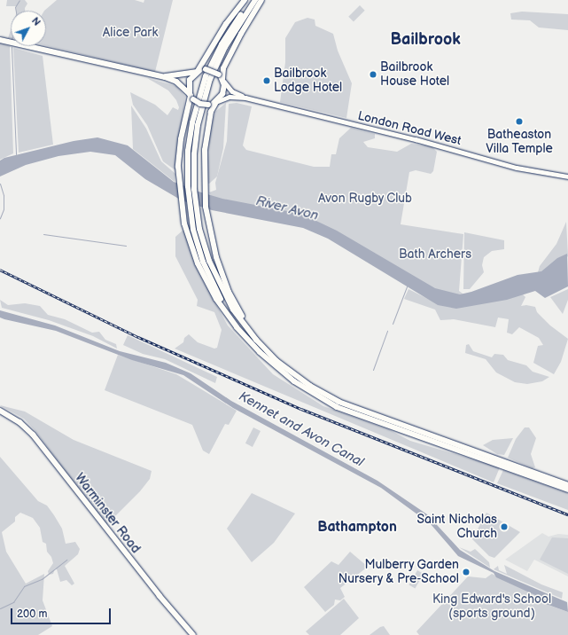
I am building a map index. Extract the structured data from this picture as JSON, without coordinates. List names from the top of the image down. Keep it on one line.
{"streets":{"highway":["Warminster Road"],"street":["London Road West"]},"districts":["Bailbrook","Bathampton"],"water":["River Avon","Kennet and Avon Canal"],"parks":["Alice Park","Avon Rugby Club","Bath Archers","King Edward's School (sports ground)"],"places":["Bailbrook House Hotel","Bailbrook Lodge Hotel","Batheaston Villa Temple","Saint Nicholas Church","Mulberry Garden Nursery & Pre-School"],"scale_bar":"200 m","north":"top right"}
